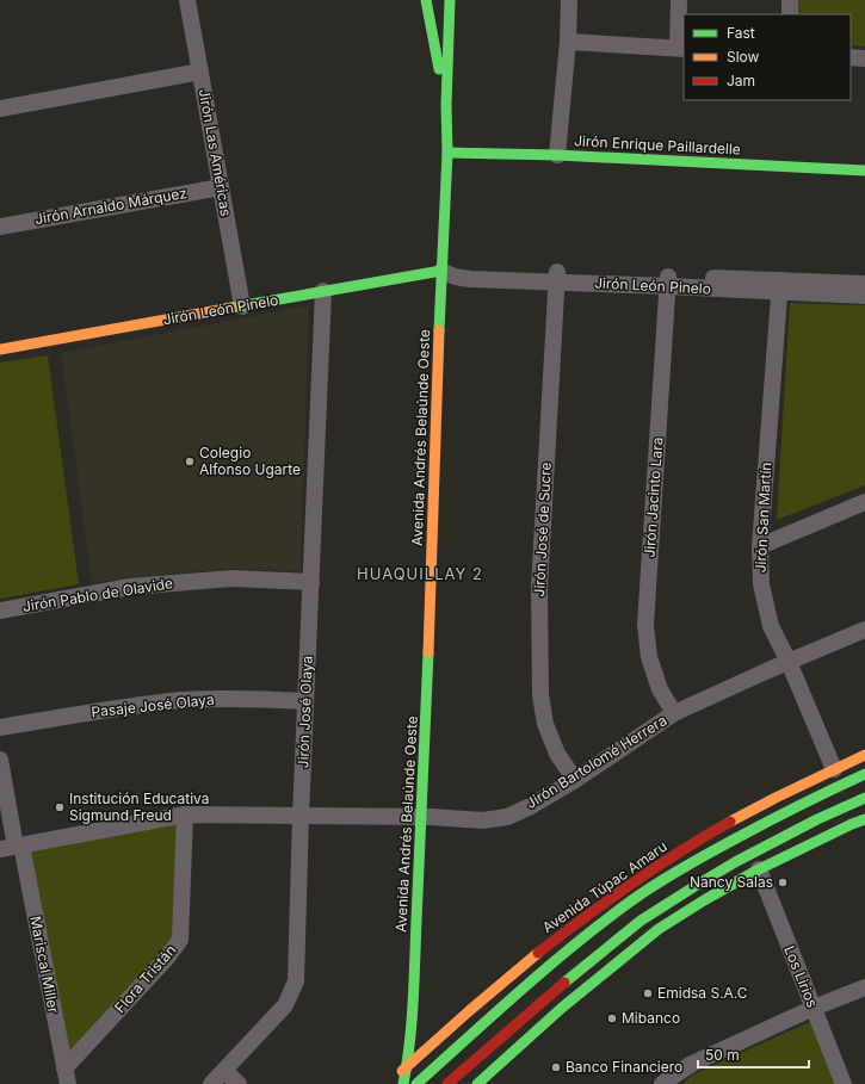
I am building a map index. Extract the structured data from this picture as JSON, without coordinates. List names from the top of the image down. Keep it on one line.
{"streets":{"main road":["Jirón Enrique Paillardelle","Jirón León Pinelo","Avenida Andrés Belaúnde Oeste","Avenida Túpac Amaru"],"street":["Jirón Las Américas","Jirón Arnaldo Márquez","Jirón Jacinto Lara","Jirón San Martín","Jirón José de Sucre","Jirón Pablo de Olavide","Pasaje José Olaya","Jirón José Olaya","Jirón Bartolomé Herrera","Mariscal Miller","Los Lirios","Flora Tristán"]},"crossings":[["Jirón Enrique Paillardelle","Avenida Andrés Belaúnde Oeste"],["Jirón Las Américas","Jirón Arnaldo Márquez"],["Jirón Las Américas","Jirón León Pinelo"],["Jirón León Pinelo","Avenida Andrés Belaúnde Oeste"],["Jirón León Pinelo","Jirón Jacinto Lara"],["Jirón León Pinelo","Jirón San Martín"],["Jirón León Pinelo","Jirón José de Sucre"],["Jirón León Pinelo","Jirón José Olaya"],["Avenida Andrés Belaúnde Oeste","Jirón Bartolomé Herrera"],["Avenida Andrés Belaúnde Oeste","Avenida Túpac Amaru"],["Jirón Jacinto Lara","Jirón Bartolomé Herrera"],["Jirón San Martín","Jirón Bartolomé Herrera"],["Jirón San Martín","Avenida Túpac Amaru"],["Jirón José de Sucre","Jirón Bartolomé Herrera"],["Jirón Pablo de Olavide","Jirón José Olaya"],["Pasaje José Olaya","Jirón José Olaya"],["Jirón José Olaya","Jirón Bartolomé Herrera"],["Jirón Bartolomé Herrera","Mariscal Miller"],["Jirón Bartolomé Herrera","Flora Tristán"],["Mariscal Miller","Flora Tristán"]],"districts":["HUAQUILLAY 2"],"places":["Colegio Alfonso Ugarte","Institución Educativa Sigmund Freud","Nancy Salas","Emidsa S.A.C","Mibanco","Banco Financiero"],"legend":["Fast","Slow","Jam"],"scale_bar":"50 m"}
